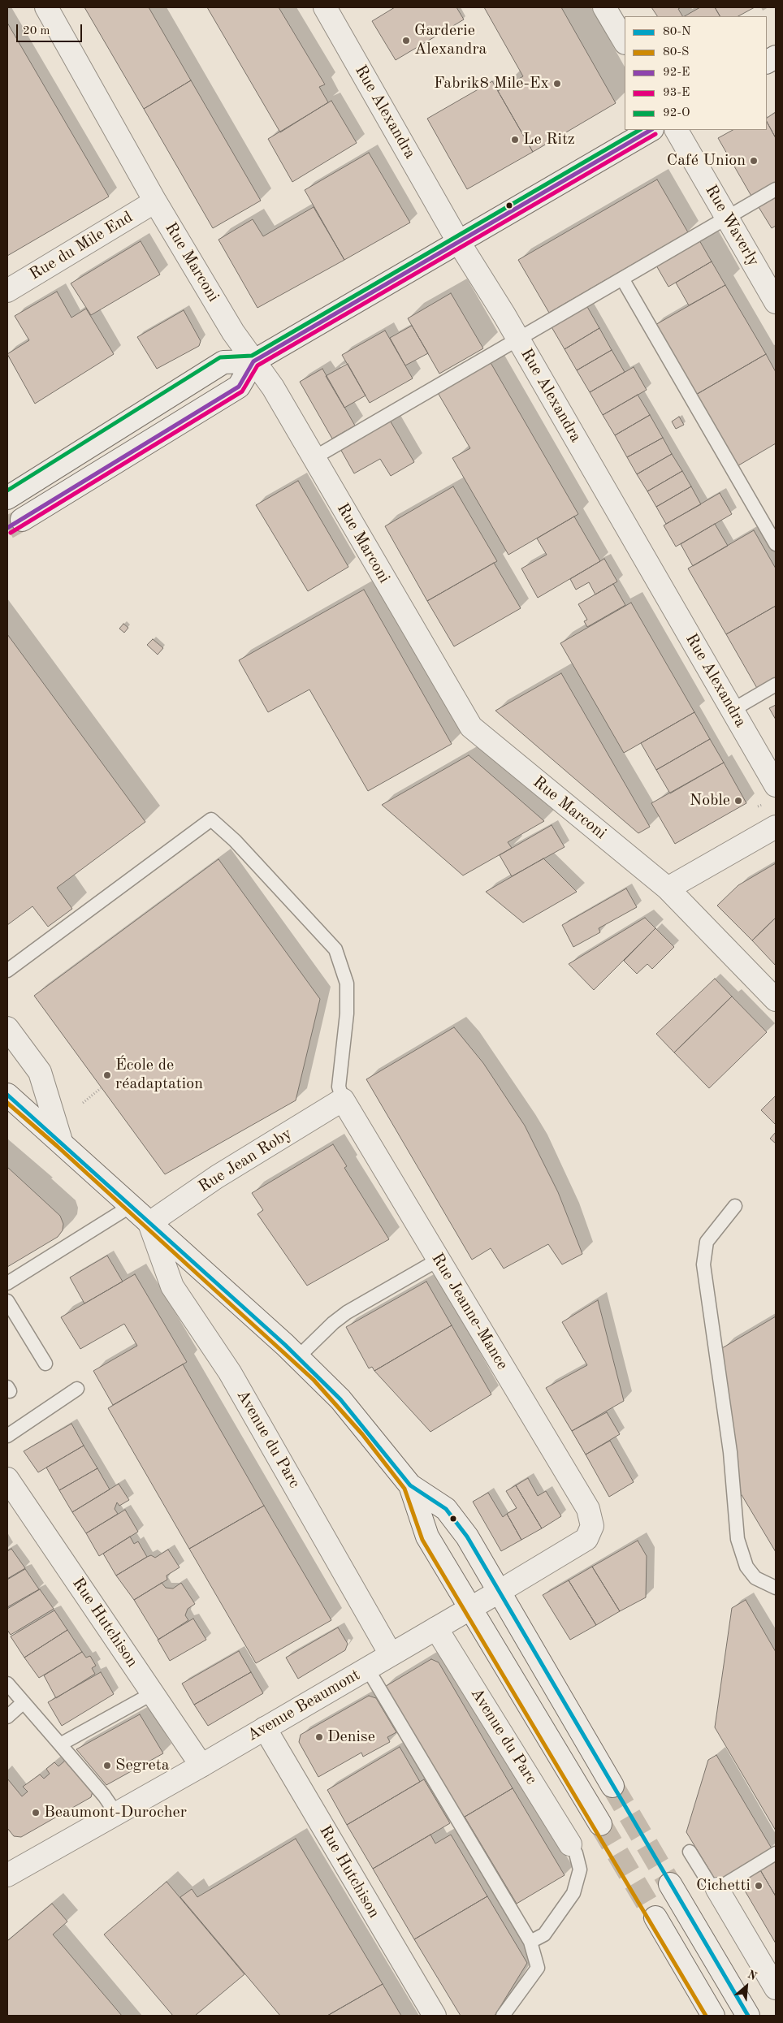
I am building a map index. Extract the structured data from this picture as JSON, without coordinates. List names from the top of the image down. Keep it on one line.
{"streets":{"street":["Rue Alexandra","Rue Waverly","Rue du Mile End","Rue Marconi","Rue Jean Roby","Rue Jeanne-Mance","Avenue du Parc","Rue Hutchison","Avenue Beaumont"]},"crossings":[["Rue du Mile End","Rue Marconi"],["Rue Jean Roby","Rue Jeanne-Mance"],["Rue Jean Roby","Avenue du Parc"],["Rue Jeanne-Mance","Avenue Beaumont"],["Avenue du Parc","Avenue Beaumont"],["Rue Hutchison","Avenue Beaumont"]],"places":["Garderie Alexandra","Fabrik8 Mile-Ex","Le Ritz","Café Union","Noble","École de réadaptation","Denise","Segreta","Beaumont-Durocher","Cichetti"],"lines":["transit line 92-E","transit line 92-O","transit line 93-E","transit line 80-N","transit line 80-S"],"legend":["80-N","80-S","92-E","93-E","92-O"],"scale_bar":"20 m","north":"top right"}
